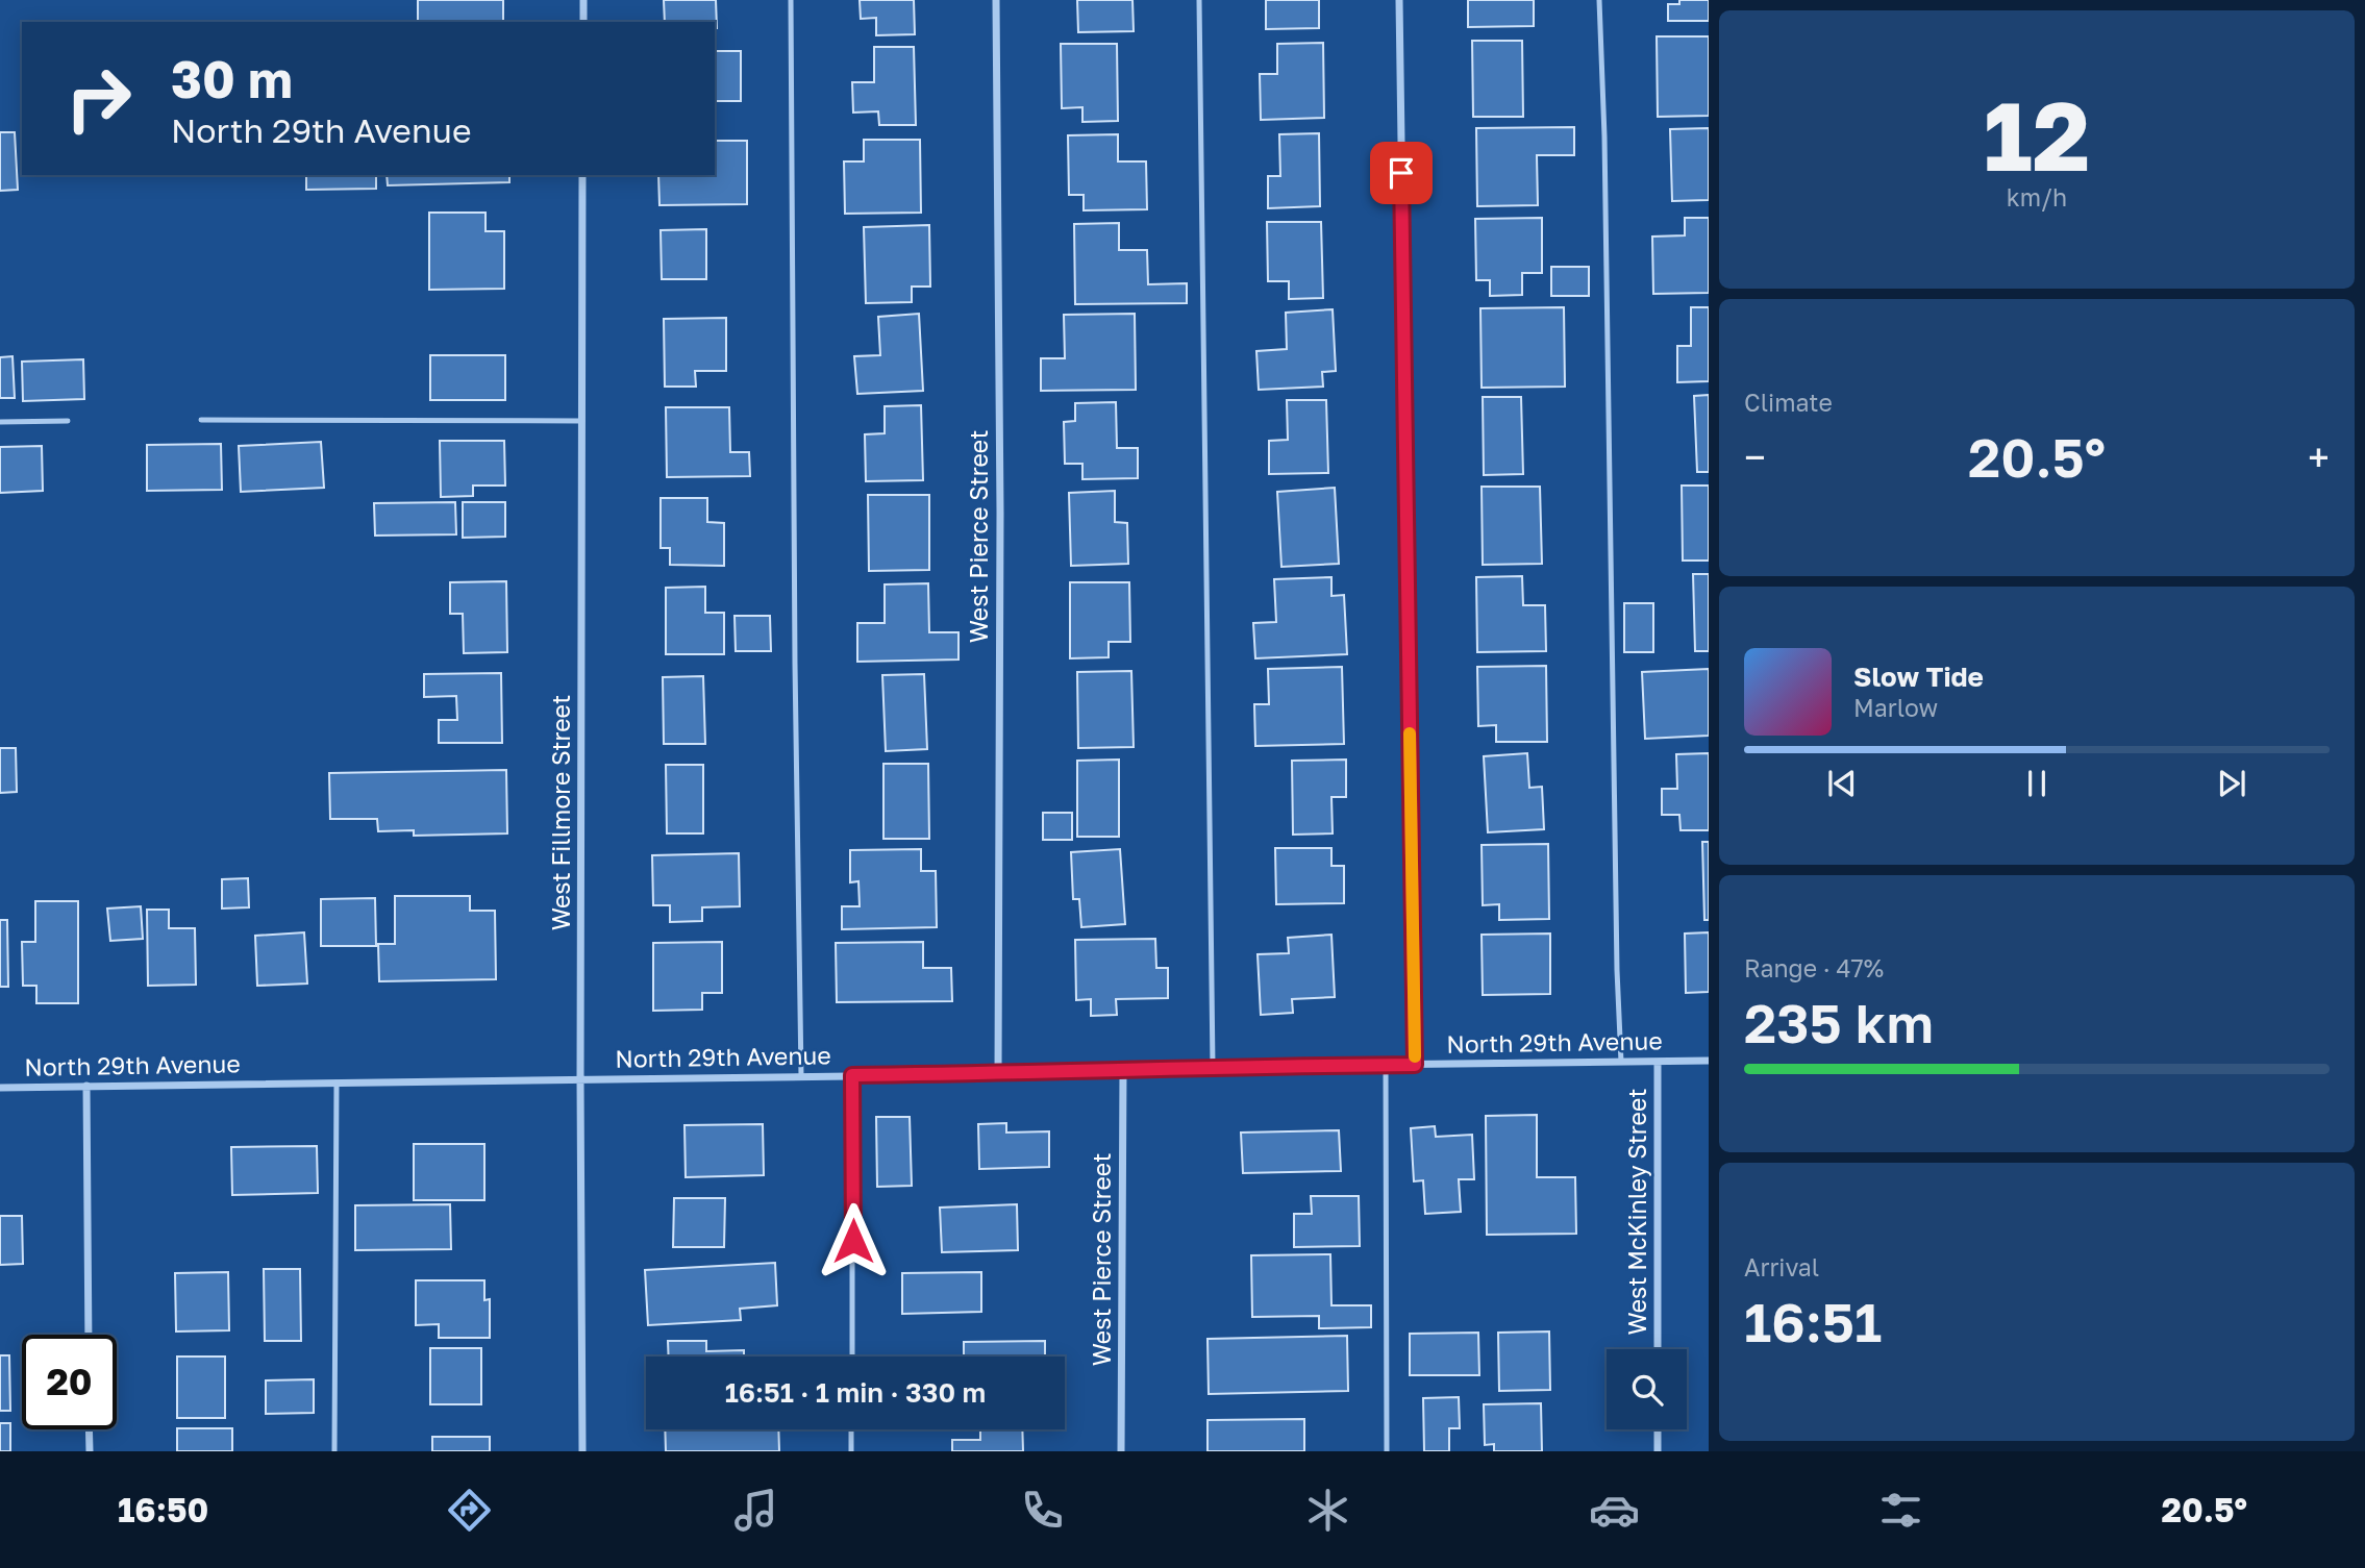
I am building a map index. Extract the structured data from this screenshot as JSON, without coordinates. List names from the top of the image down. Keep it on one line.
{"streets":{"street":["West Pierce Street","West Fillmore Street","North 29th Avenue","West McKinley Street"]},"crossings":[["West Pierce Street","North 29th Avenue"],["West Fillmore Street","North 29th Avenue"],["North 29th Avenue","West McKinley Street"]],"page":{"tile":[["12","km/h"],"Climate",["Range · 47%","235 km"],["Arrival","16:51"]],"turn":["30 m","North 29th Avenue"],"heat":["−","20.5°","+"],"song":["Slow Tide","Marlow"],"limit":"20","trip":"16:51 · 1 min · 330 m","tabs":["16:50","20.5°"]}}
